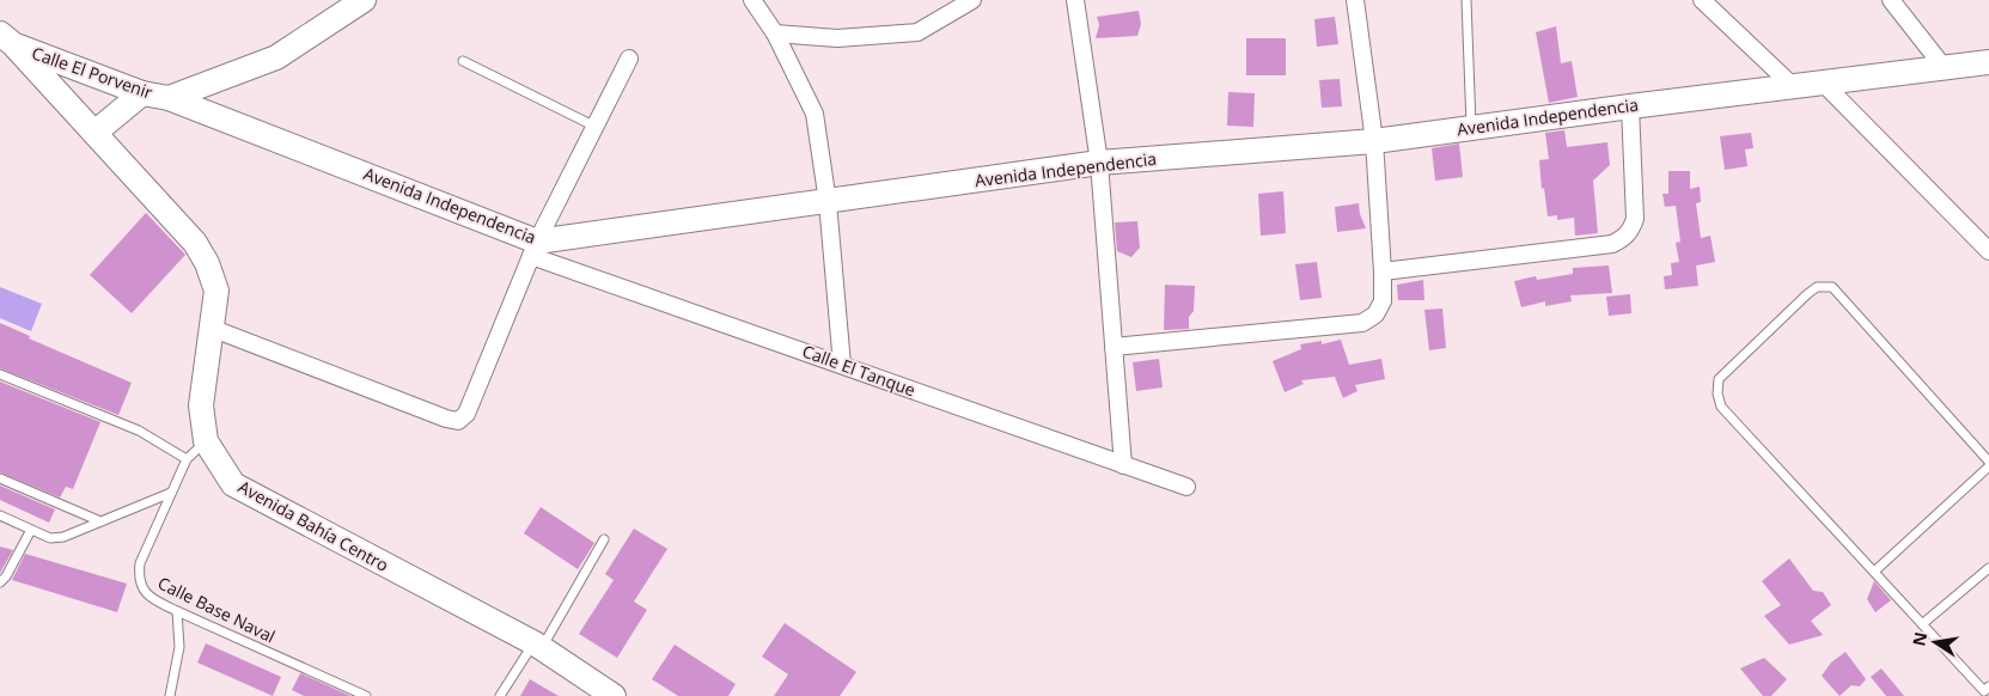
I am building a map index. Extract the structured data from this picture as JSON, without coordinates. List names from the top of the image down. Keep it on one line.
{"streets":{"street":["Calle El Porvenir","Avenida Independencia","Calle El Tanque","Avenida Bahía Centro"],"lane":["Calle Base Naval"]},"crossings":[["Calle El Porvenir","Avenida Independencia"],["Calle El Porvenir","Avenida Bahía Centro"],["Avenida Independencia","Calle El Tanque"],["Avenida Bahía Centro","Calle Base Naval"]],"north":"left"}
